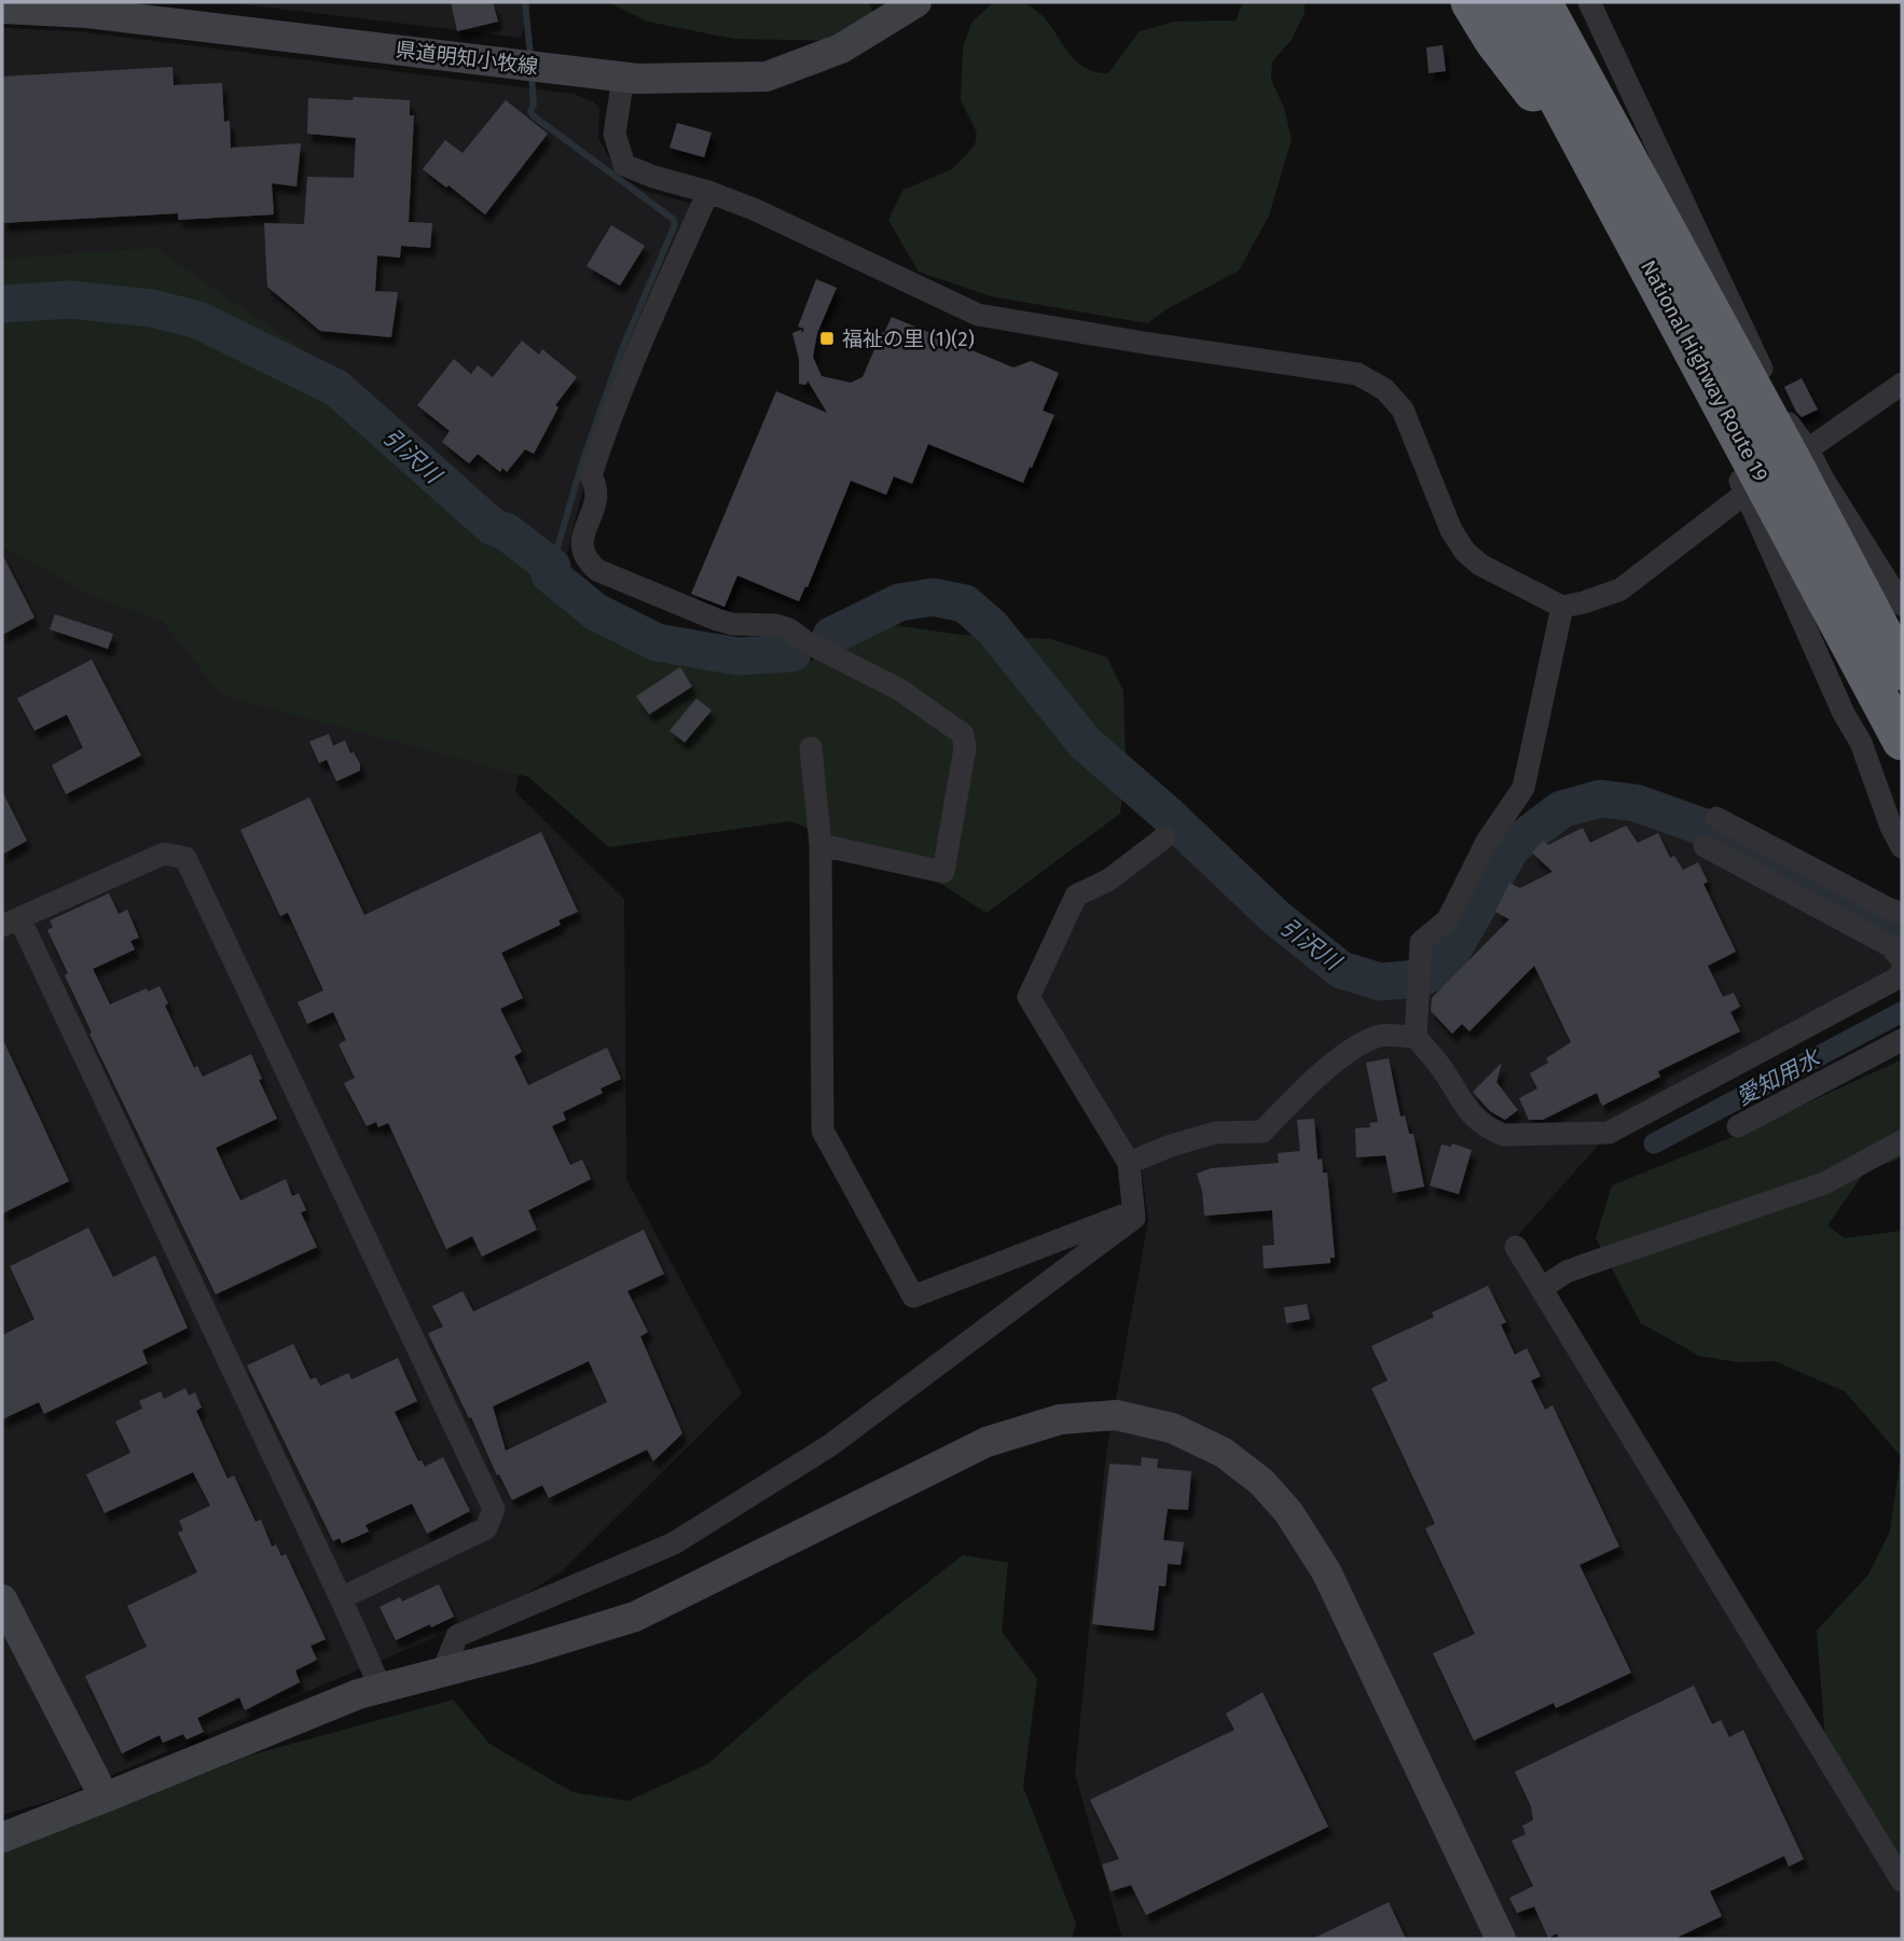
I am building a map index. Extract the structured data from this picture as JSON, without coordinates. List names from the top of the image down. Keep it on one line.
{"streets":{"highway":["National Highway Route 19"],"street":["県道明知小牧線"]},"water":["引沢川","愛知用水"],"places":{"transit":["福祉の里 (1)(2)"]}}
